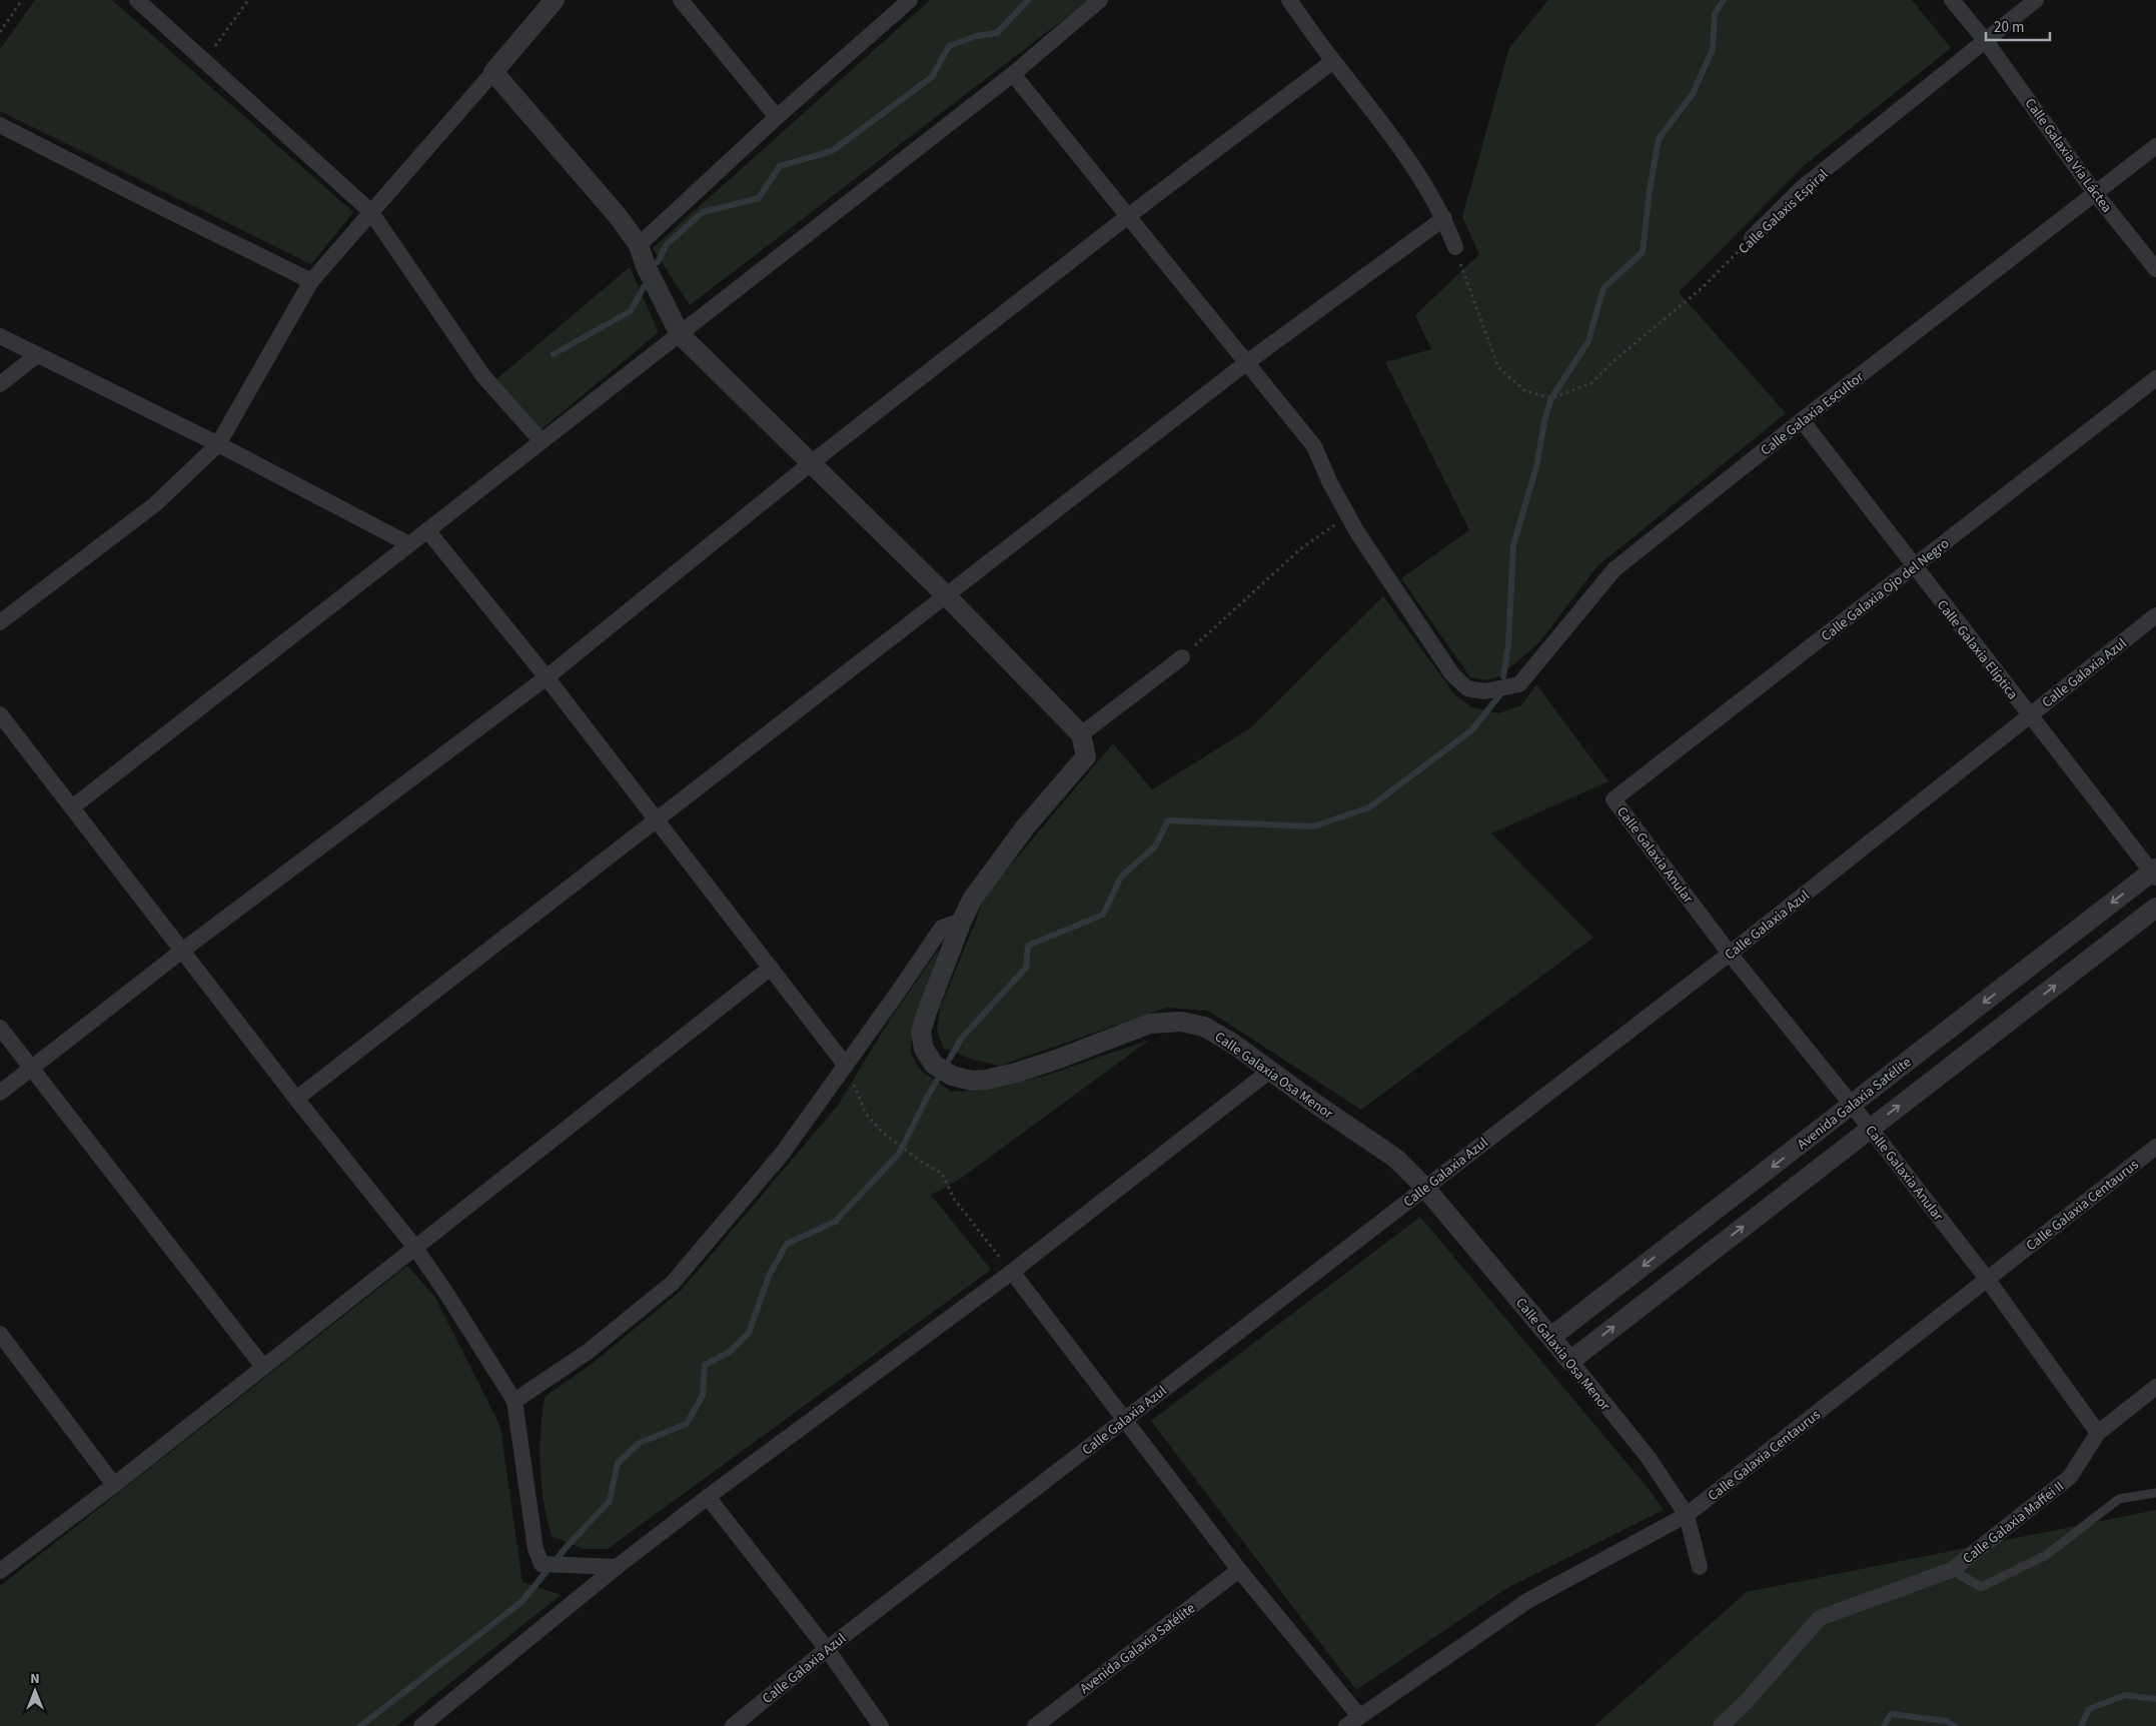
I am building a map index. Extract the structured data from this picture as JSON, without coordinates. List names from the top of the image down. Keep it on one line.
{"streets":{"street":["Calle Galaxia Vía Láctea","Calle Galaxis Espiral","Calle Galaxia Escultor","Calle Galaxia Ojo del Negro","Calle Galaxia Elíptica","Calle Galaxia Azul","Calle Galaxia Anular","Calle Galaxia Osa Menor","Avenida Galaxia Satélite","Calle Galaxia Centaurus","Calle Galaxia Maffei II"]},"crossings":[["Calle Galaxia Vía Láctea","Calle Galaxis Espiral"],["Calle Galaxia Vía Láctea","Calle Galaxia Escultor"],["Calle Galaxia Escultor","Calle Galaxia Elíptica"],["Calle Galaxia Ojo del Negro","Calle Galaxia Elíptica"],["Calle Galaxia Ojo del Negro","Calle Galaxia Anular"],["Calle Galaxia Elíptica","Calle Galaxia Azul"],["Calle Galaxia Elíptica","Avenida Galaxia Satélite"],["Calle Galaxia Azul","Calle Galaxia Anular"],["Calle Galaxia Azul","Calle Galaxia Osa Menor"],["Calle Galaxia Anular","Avenida Galaxia Satélite"],["Calle Galaxia Anular","Calle Galaxia Centaurus"],["Calle Galaxia Anular","Calle Galaxia Maffei II"],["Calle Galaxia Osa Menor","Avenida Galaxia Satélite"],["Calle Galaxia Osa Menor","Calle Galaxia Centaurus"]],"scale_bar":"20 m","north":"top"}
